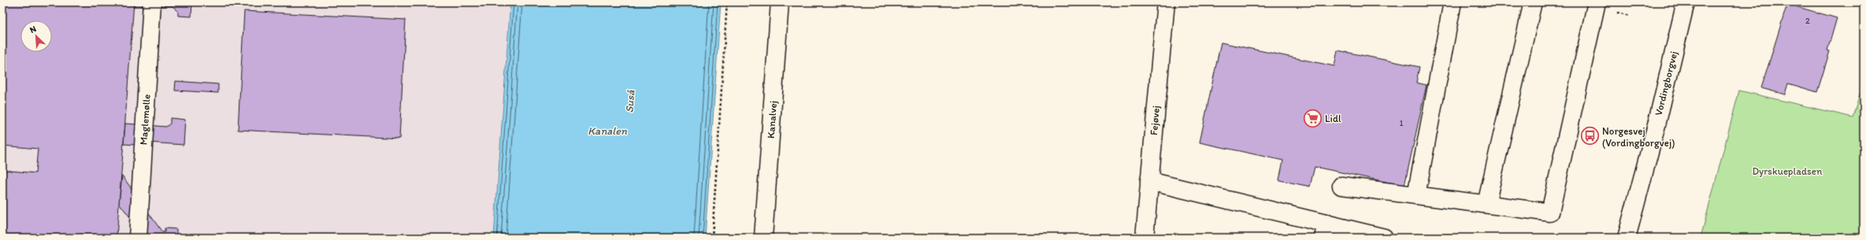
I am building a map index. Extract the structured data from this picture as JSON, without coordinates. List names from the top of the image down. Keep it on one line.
{"streets":{"street":["Vordingborgvej","Maglemølle","Kanalvej","Fejøvej"]},"water":["Suså","Kanalen"],"parks":["Dyrskuepladsen"],"places":{"supermarket":["Lidl"],"bus stop":["Norgesvej (Vordingborgvej)"]},"house_numbers":["2","1"],"north":"top left"}
